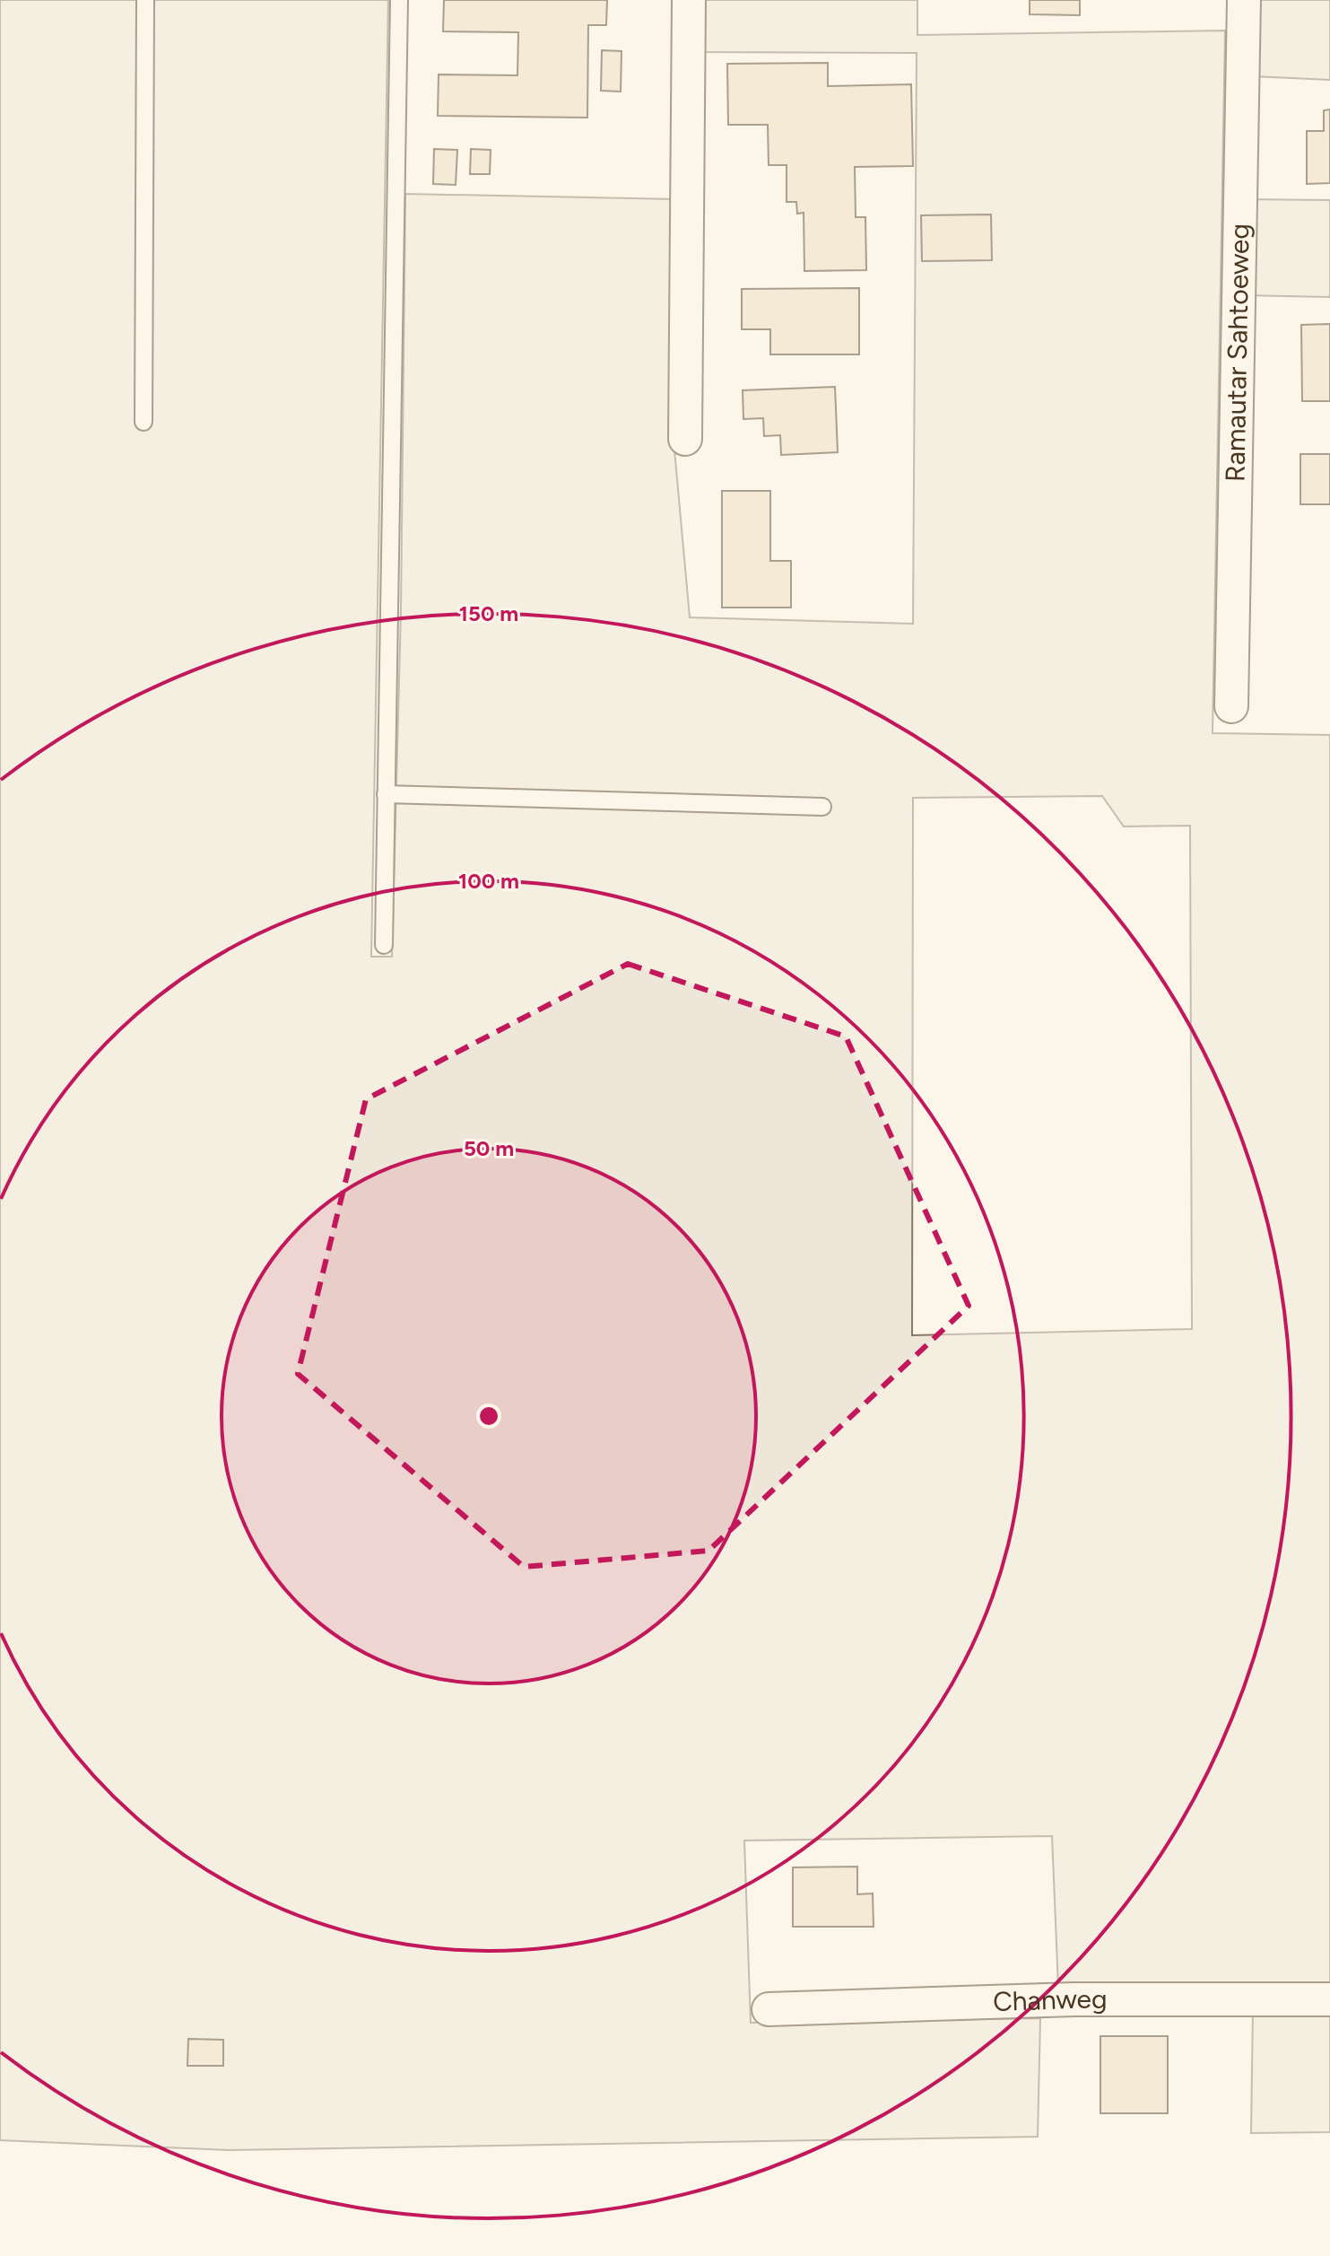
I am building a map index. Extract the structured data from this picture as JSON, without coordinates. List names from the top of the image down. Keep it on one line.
{"streets":{"street":["Ramautar Sahtoeweg","Chanweg"]},"rings":["150 m","100 m","50 m"]}
